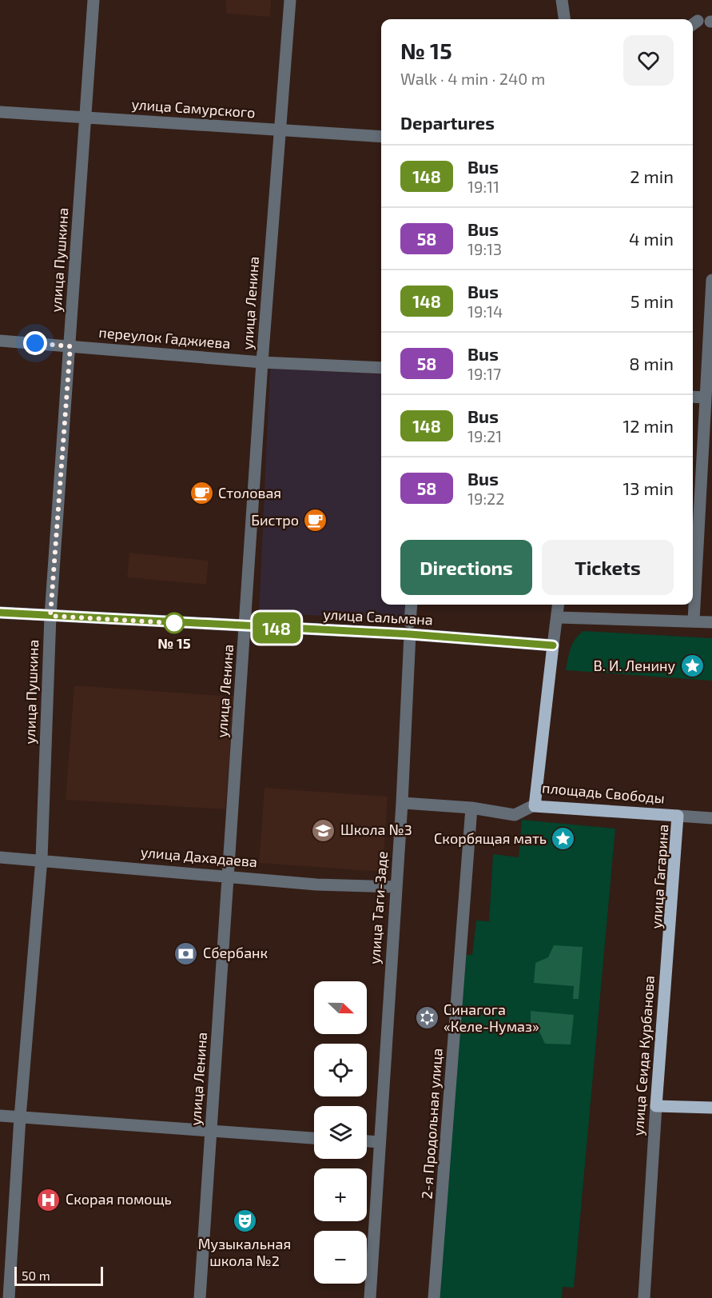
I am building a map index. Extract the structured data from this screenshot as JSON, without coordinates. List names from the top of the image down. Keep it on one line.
{"streets":{"main road":["улица Сальмана","площадь Свободы","улица Гагарина","улица Сеида Курбанова"],"street":["улица Самурского","улица Пушкина","улица Ленина","переулок Гаджиева","улица Дахадаева","улица Таги-Заде","2-я Продольная улица"]},"crossings":[["улица Самурского","улица Пушкина"],["улица Самурского","улица Ленина"],["улица Пушкина","переулок Гаджиева"],["улица Пушкина","улица Сальмана"],["улица Пушкина","улица Дахадаева"],["улица Ленина","переулок Гаджиева"],["улица Ленина","улица Сальмана"],["улица Ленина","улица Дахадаева"],["улица Сальмана","площадь Свободы"],["улица Сальмана","улица Таги-Заде"],["площадь Свободы","улица Гагарина"],["площадь Свободы","улица Сеида Курбанова"],["улица Дахадаева","улица Таги-Заде"],["улица Гагарина","улица Сеида Курбанова"]],"places":{"cafe":["Столовая","Бистро"],"other":["№ 15"],"place":["В. И. Ленину","Скорбящая мать"],"school or university":["Школа №3"],"bank":["Сбербанк"],"synagogue":["Синагога «Келе-Нумаз»"],"hospital":["Скорая помощь"],"theatre":["Музыкальная школа №2"]},"lines":["bus line 148"],"scale_bar":"50 m","north":"right","page":{"on_map":"148","heading":[["№ 15","Walk · 4 min · 240 m"],"Departures"],"list":[{"mark":"148","name":"Bus","note":"19:11","value":"2 min"},{"mark":"58","name":"Bus","note":"19:13","value":"4 min"},{"mark":"148","name":"Bus","note":"19:14","value":"5 min"},{"mark":"58","name":"Bus","note":"19:17","value":"8 min"},{"mark":"148","name":"Bus","note":"19:21","value":"12 min"},{"mark":"58","name":"Bus","note":"19:22","value":"13 min"}],"buttons":["Directions","Tickets"],"map_buttons":["+","−"],"scale":"50 m"}}
